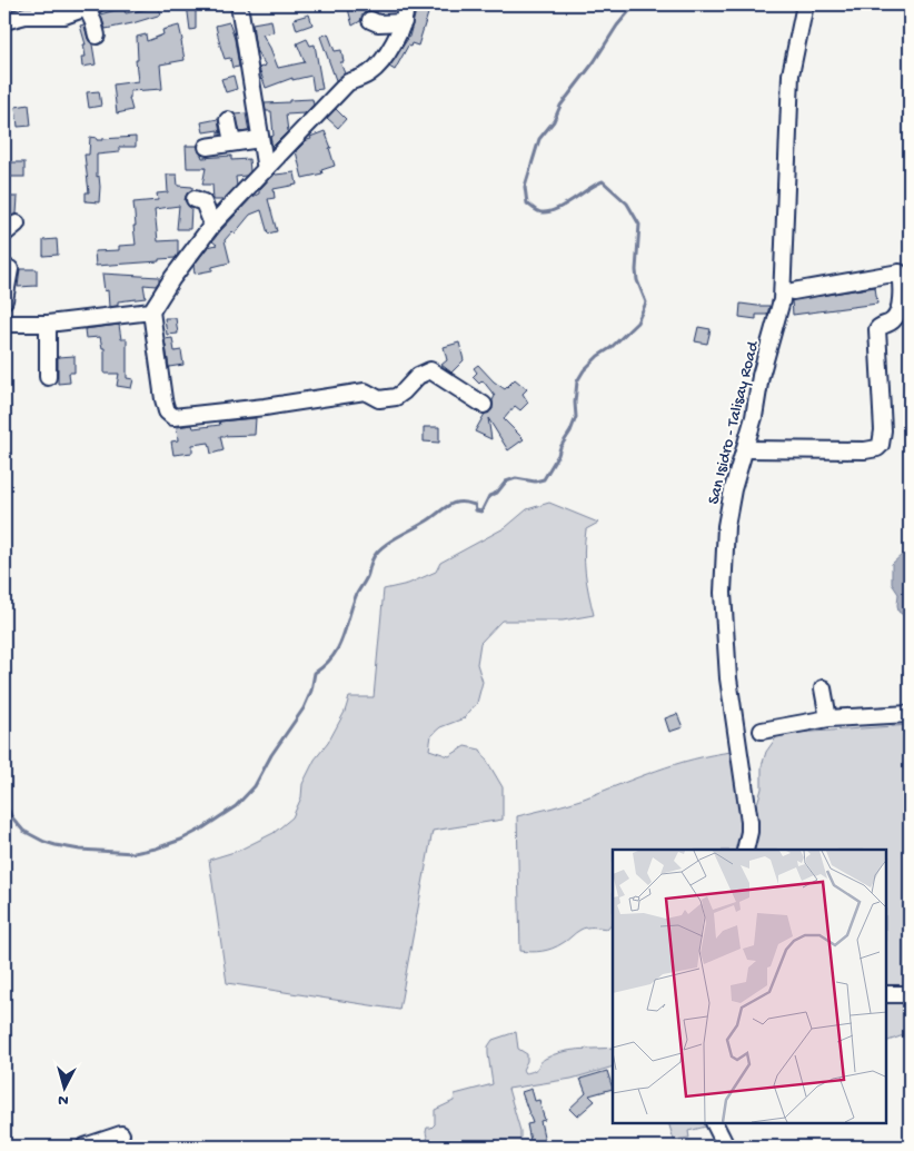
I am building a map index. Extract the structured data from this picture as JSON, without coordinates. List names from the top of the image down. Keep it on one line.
{"streets":{"street":["San Isidro - Talisay Road"]},"north":"bottom"}
